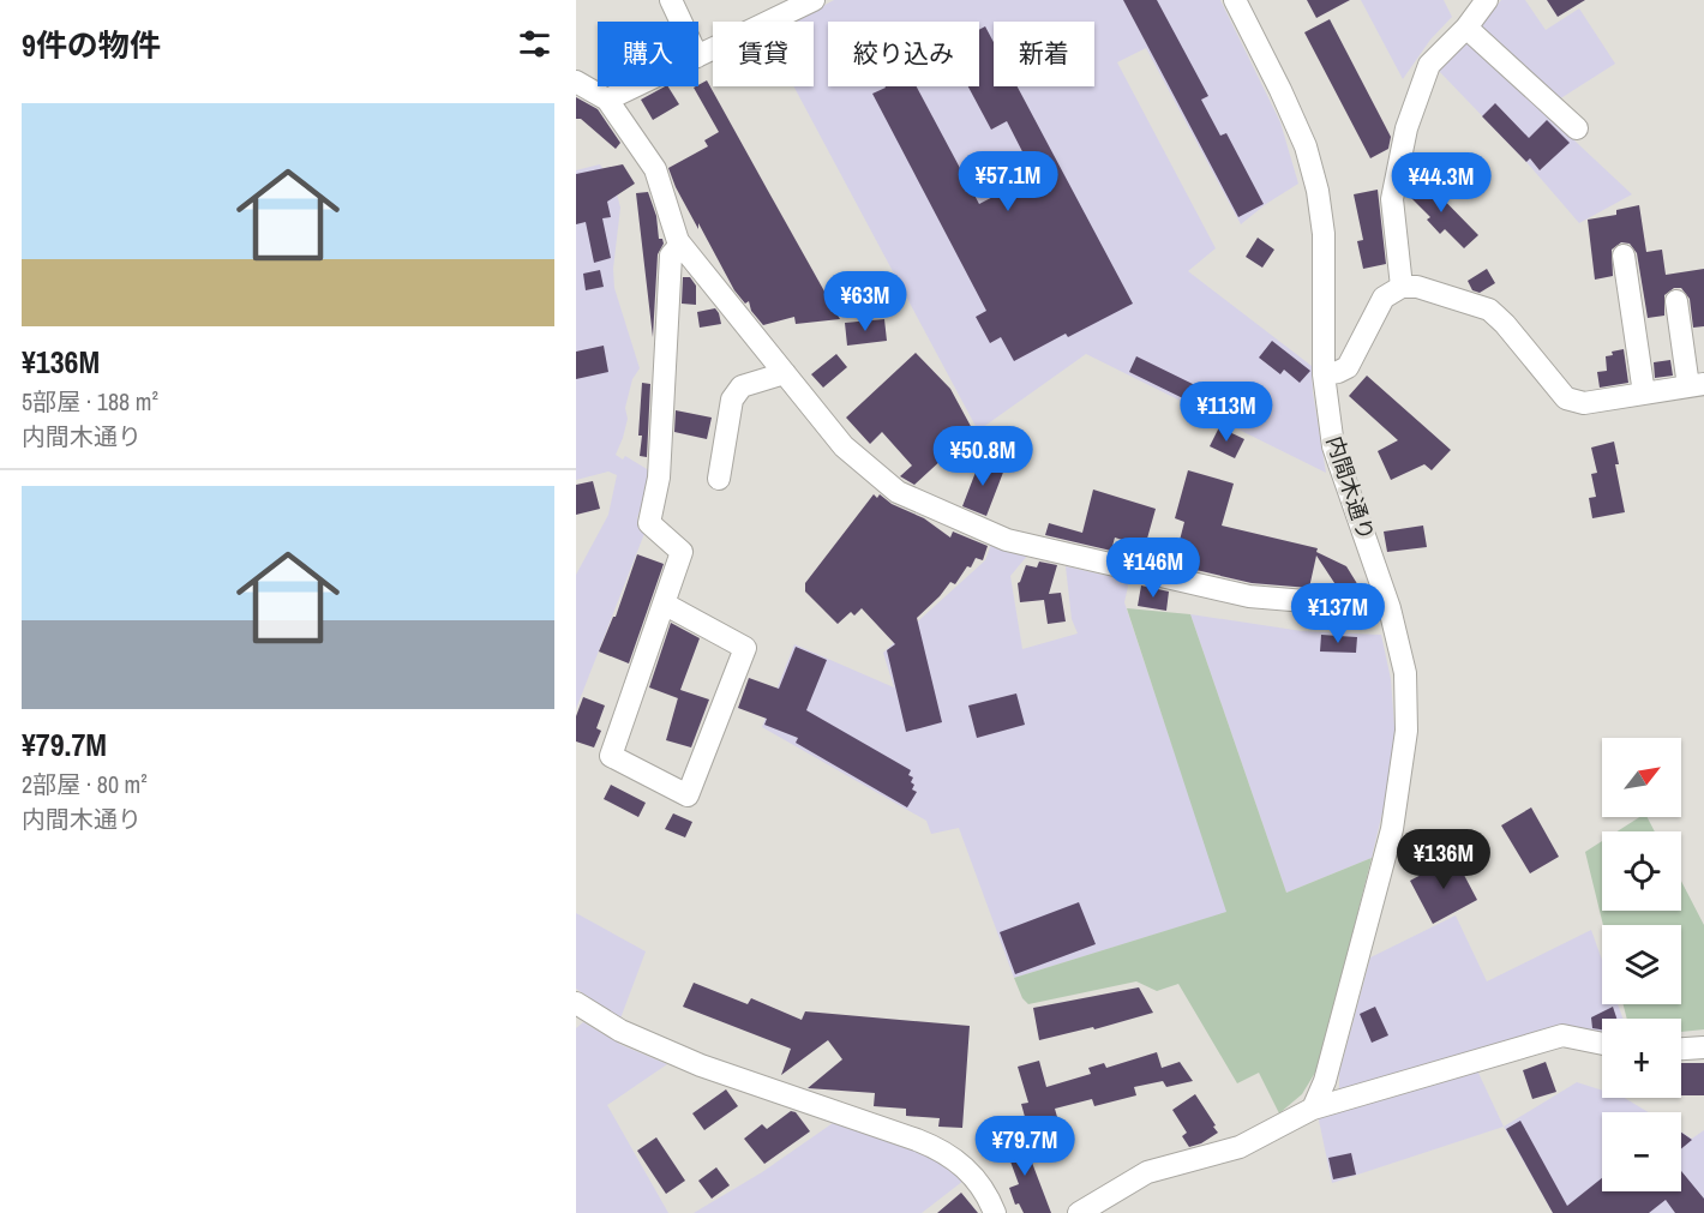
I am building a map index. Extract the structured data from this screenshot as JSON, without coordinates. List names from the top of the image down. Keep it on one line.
{"streets":{"street":["内間木通り"]},"north":"top right","page":{"heading":"9件の物件","chip":["購入","賃貸","絞り込み","新着"],"list":[{"name":"¥136M","note":"5部屋 · 188 m² · 内間木通り"},{"name":"¥79.7M","note":"2部屋 · 80 m² · 内間木通り"}],"price":["¥57.1M","¥44.3M","¥63M","¥113M","¥50.8M","¥146M","¥137M","¥136M","¥79.7M"],"map_buttons":["+","−"]}}
